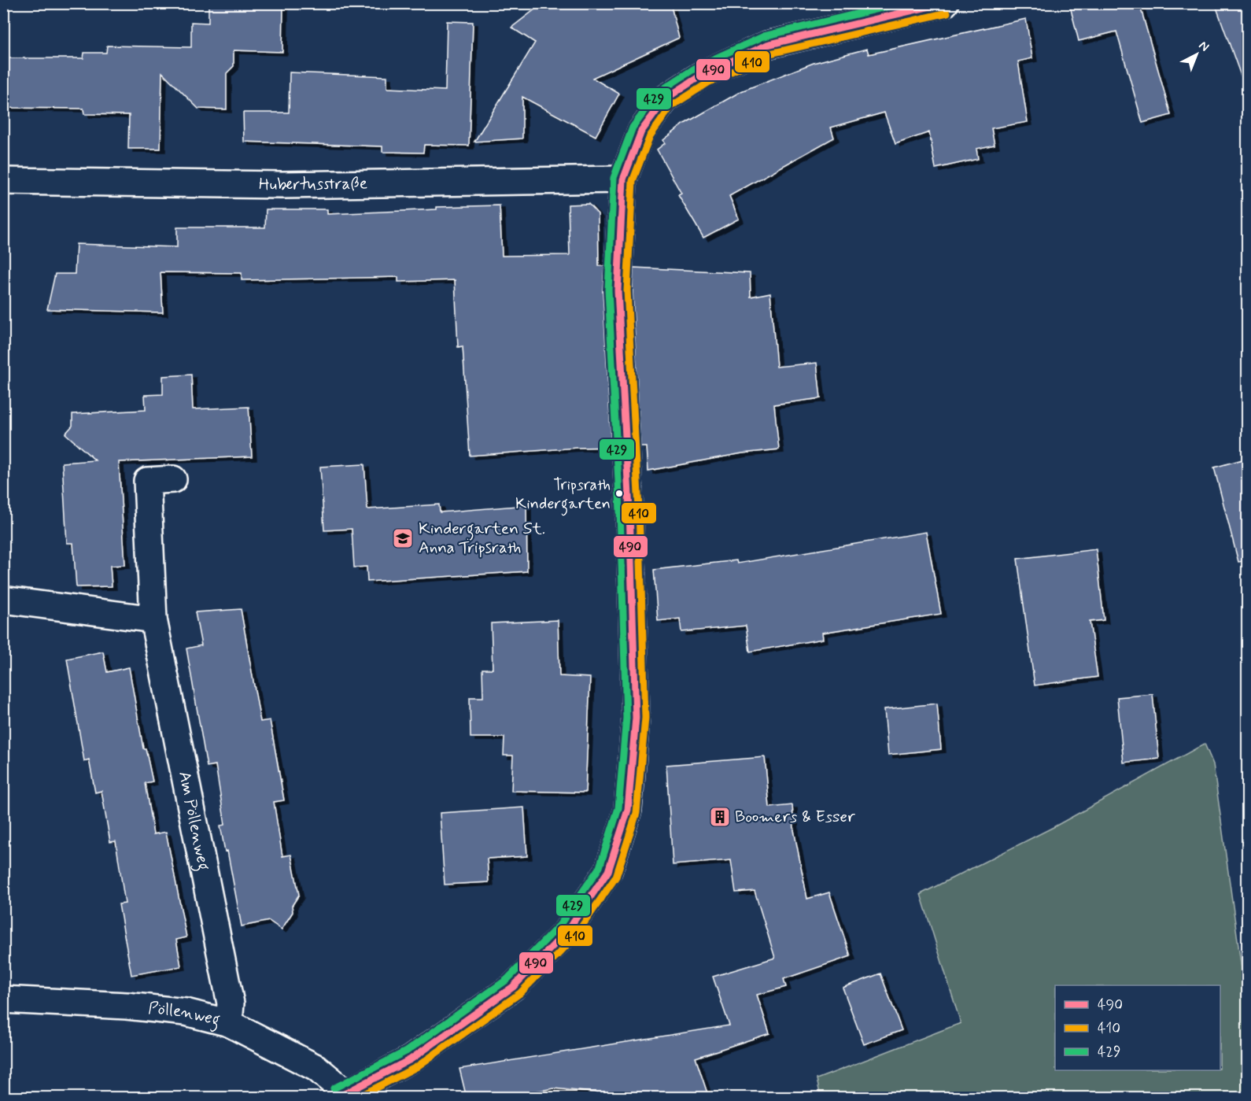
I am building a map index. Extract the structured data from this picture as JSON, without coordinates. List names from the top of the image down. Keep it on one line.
{"streets":{"street":["Hubertusstraße","Am Pöllenweg","Pöllenweg"]},"crossings":[["Am Pöllenweg","Pöllenweg"]],"places":{"other":["Tripsrath Kindergarten"],"school or university":["Kindergarten St. Anna Tripsrath"],"building":["Boomers & Esser"]},"lines":["transit line 490","transit line 429","transit line 410"],"legend":["490","410","429"],"north":"top right"}
